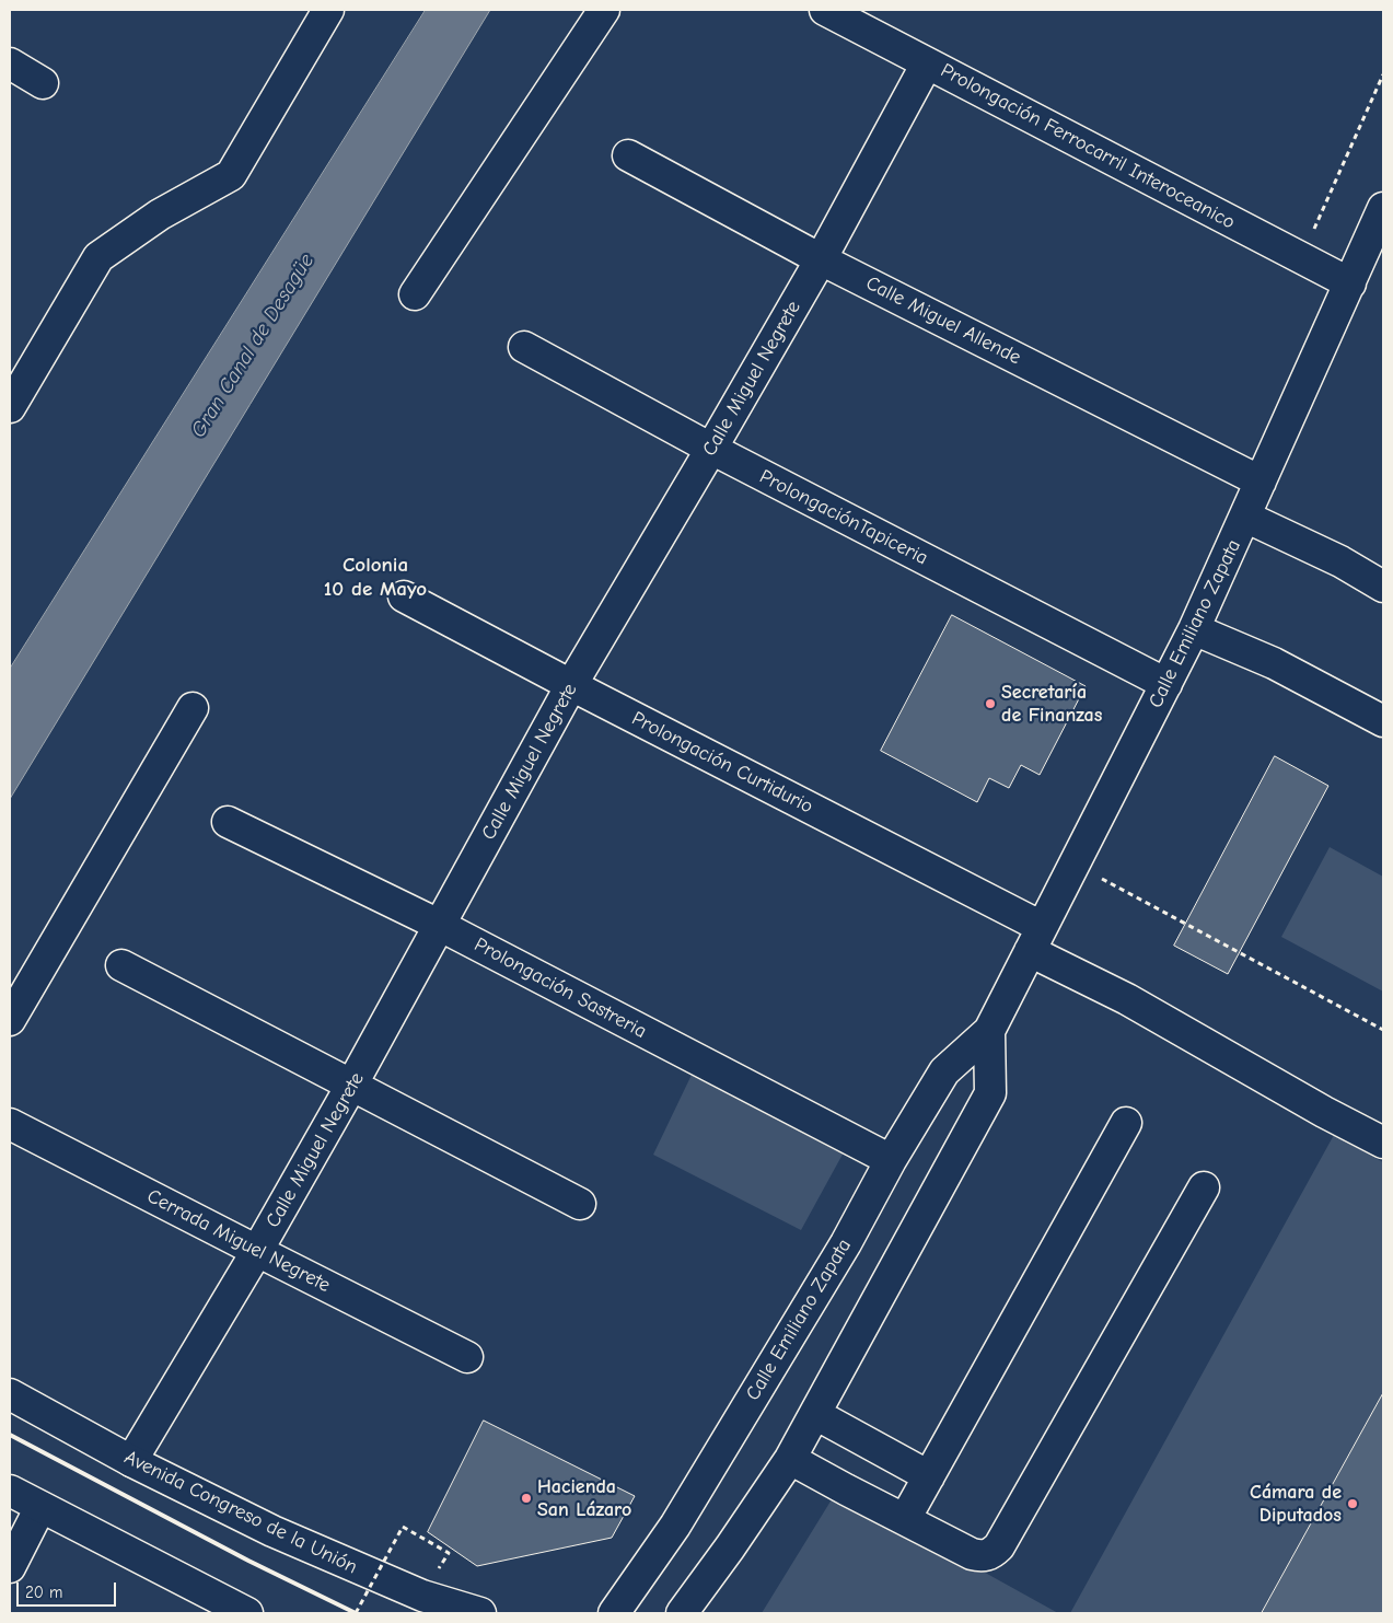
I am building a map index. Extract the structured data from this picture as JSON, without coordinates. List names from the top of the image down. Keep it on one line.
{"streets":{"street":["Prolongación Ferrocarril Interoceanico","Calle Miguel Allende","Calle Miguel Negrete","ProlongaciónTapiceria","Calle Emiliano Zapata","Prolongación Curtidurio","Prolongación Sastreria","Cerrada Miguel Negrete","Avenida Congreso de la Unión"]},"crossings":[["Prolongación Ferrocarril Interoceanico","Calle Miguel Negrete"],["Prolongación Ferrocarril Interoceanico","Calle Emiliano Zapata"],["Calle Miguel Allende","Calle Miguel Negrete"],["Calle Miguel Allende","Calle Emiliano Zapata"],["Calle Miguel Negrete","ProlongaciónTapiceria"],["Calle Miguel Negrete","Prolongación Curtidurio"],["Calle Miguel Negrete","Prolongación Sastreria"],["Calle Miguel Negrete","Cerrada Miguel Negrete"],["Calle Miguel Negrete","Avenida Congreso de la Unión"],["ProlongaciónTapiceria","Calle Emiliano Zapata"],["Calle Emiliano Zapata","Prolongación Curtidurio"],["Calle Emiliano Zapata","Prolongación Sastreria"]],"districts":["Colonia 10 de Mayo"],"water":["Gran Canal de Desagüe"],"places":["Secretaría de Finanzas","Hacienda San Lázaro","Cámara de Diputados"],"scale_bar":"20 m"}
